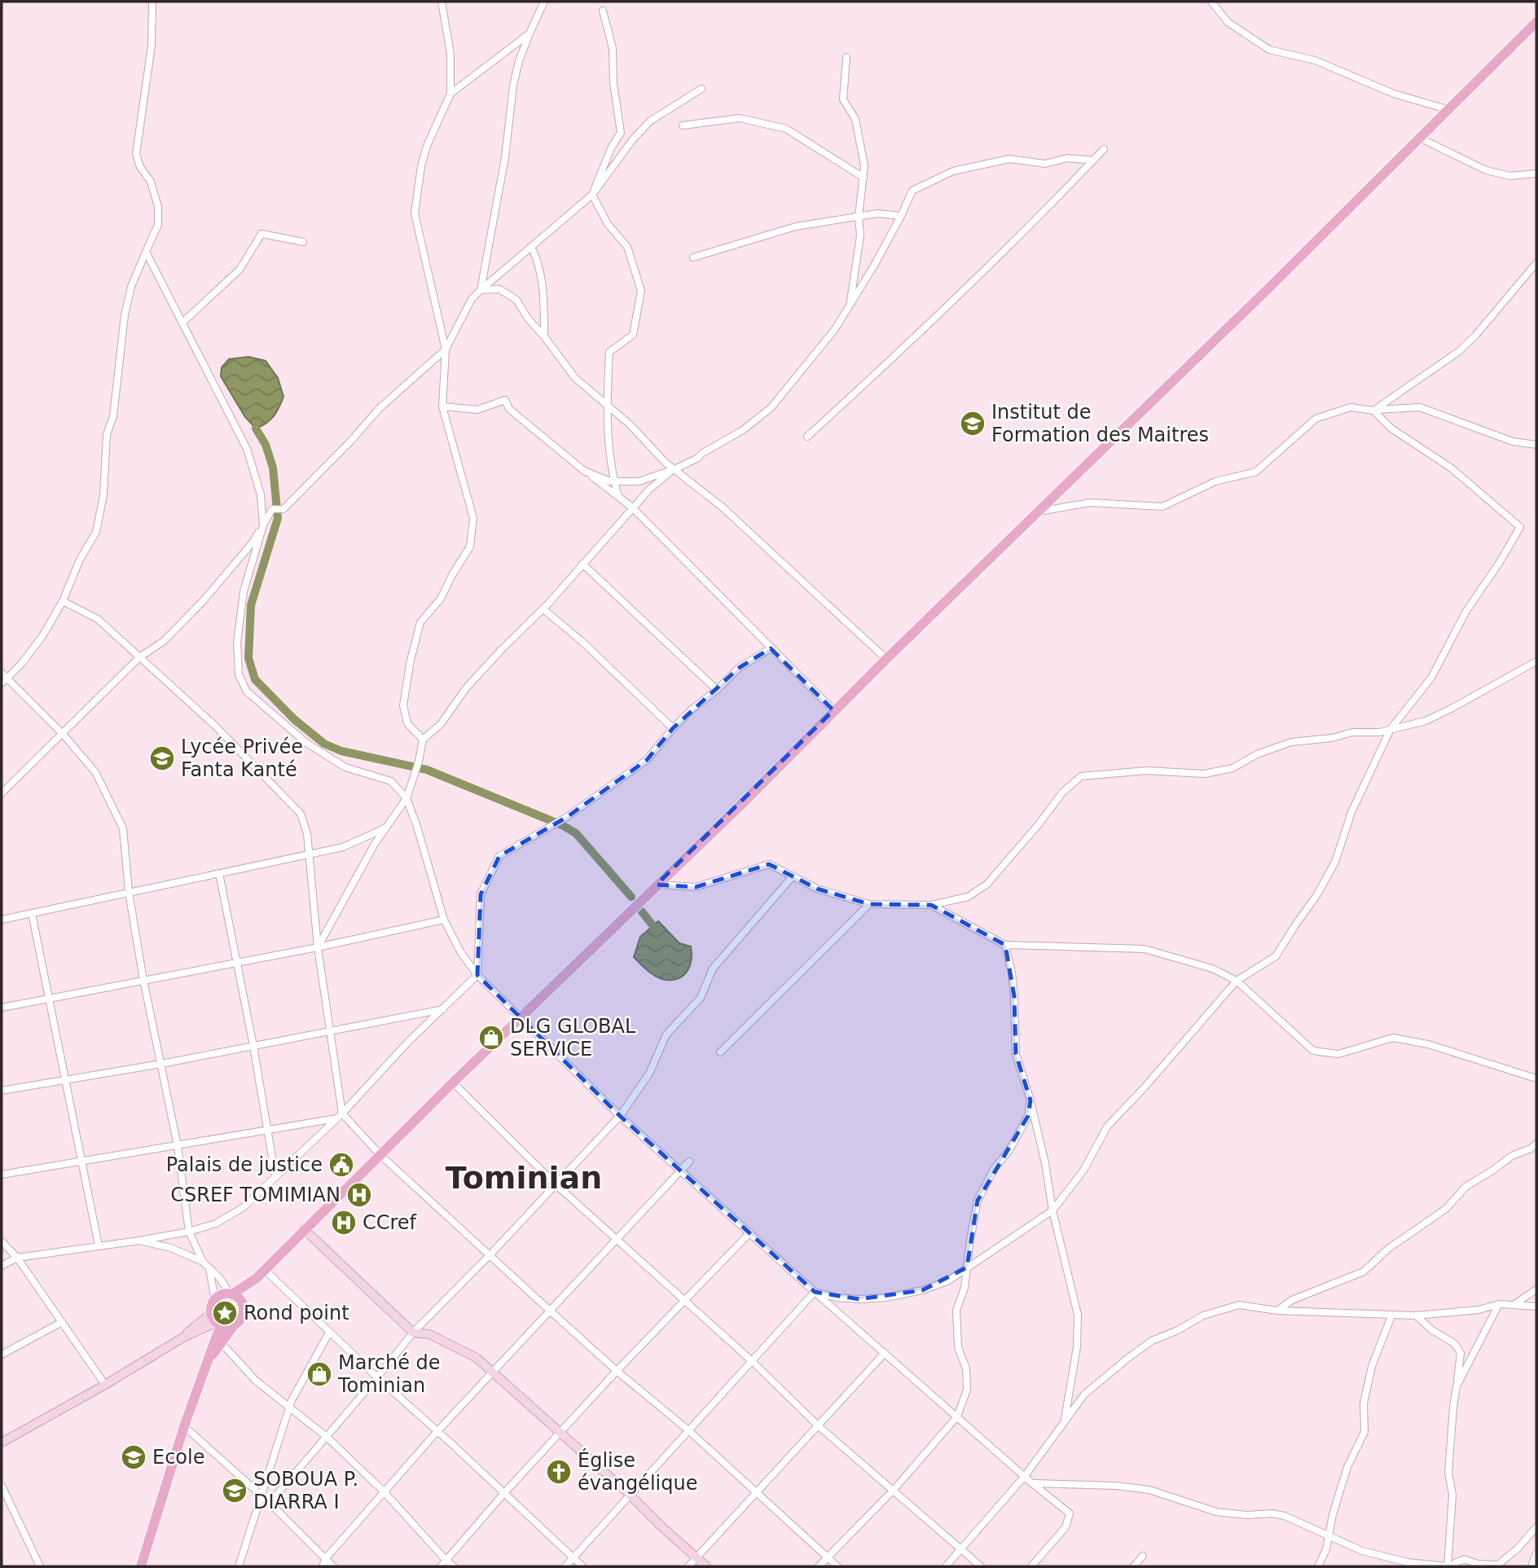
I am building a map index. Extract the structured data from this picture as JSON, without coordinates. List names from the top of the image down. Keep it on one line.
{"districts":["Tominian"],"places":{"school or university":["Institut de Formation des Maitres","Lycée Privée Fanta Kanté","Ecole","SOBOUA P. DIARRA I"],"shop":["DLG GLOBAL SERVICE","Marché de Tominian"],"public building":["Palais de justice"],"hospital":["CSREF TOMIMIAN","CCref"],"place":["Rond point"],"church":["Église évangélique"]}}
